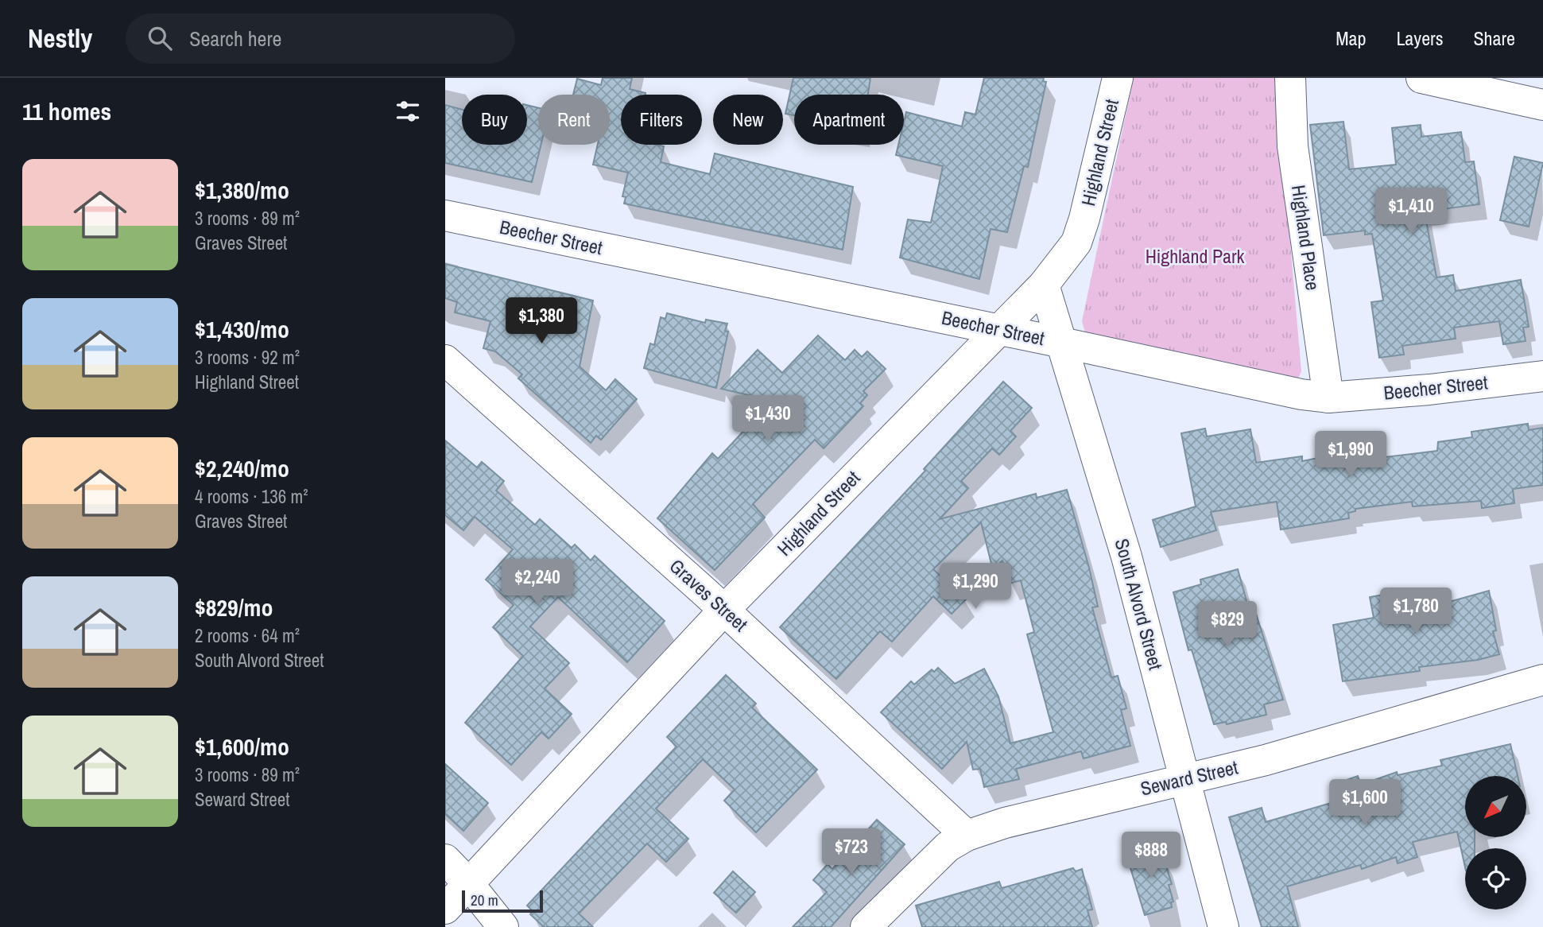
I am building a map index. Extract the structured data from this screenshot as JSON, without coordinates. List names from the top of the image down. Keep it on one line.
{"streets":{"street":["Highland Street","Beecher Street","Highland Place","Graves Street","South Alvord Street","Seward Street"]},"crossings":[["Highland Street","Beecher Street"],["Highland Street","Graves Street"],["Highland Street","South Alvord Street"],["Beecher Street","Highland Place"],["Beecher Street","South Alvord Street"],["Graves Street","Seward Street"],["South Alvord Street","Seward Street"]],"parks":["Highland Park"],"scale_bar":"20 m","north":"bottom left","page":{"header":"Nestly","search":"Search here","nav":["Map","Layers","Share"],"heading":"11 homes","chip":["Buy","Rent","Filters","New","Apartment"],"list":[{"name":"$1,380/mo","note":"3 rooms · 89 m² · Graves Street"},{"name":"$1,430/mo","note":"3 rooms · 92 m² · Highland Street"},{"name":"$2,240/mo","note":"4 rooms · 136 m² · Graves Street"},{"name":"$829/mo","note":"2 rooms · 64 m² · South Alvord Street"},{"name":"$1,600/mo","note":"3 rooms · 89 m² · Seward Street"}],"price":["$1,410","$1,380","$1,430","$1,990","$2,240","$1,290","$1,780","$829","$1,600","$723","$888"],"scale":"20 m"}}
